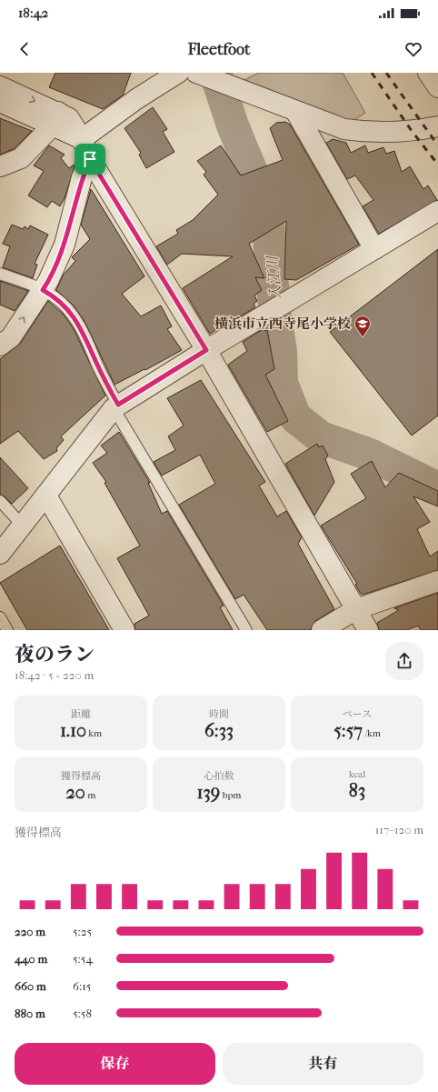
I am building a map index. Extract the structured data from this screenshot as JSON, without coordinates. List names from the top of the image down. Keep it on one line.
{"water":["入江川"],"places":{"school or university":["横浜市立西寺尾小学校"]},"page":{"status":"18:42","header":"Fleetfoot","heading":["夜のラン","18:42 · 5 × 220 m"],"stats":[["距離","1.10 km"],["時間","6:33"],["ペース","5:57 /km"],["獲得標高","20 m"],["心拍数","139 bpm"],["kcal","83"]],"chart":["獲得標高","117–120 m"],"list":[{"name":"220 m","note":"5:25"},{"name":"440 m","note":"5:54"},{"name":"660 m","note":"6:15"},{"name":"880 m","note":"5:58"}],"buttons":["保存","共有"]}}
